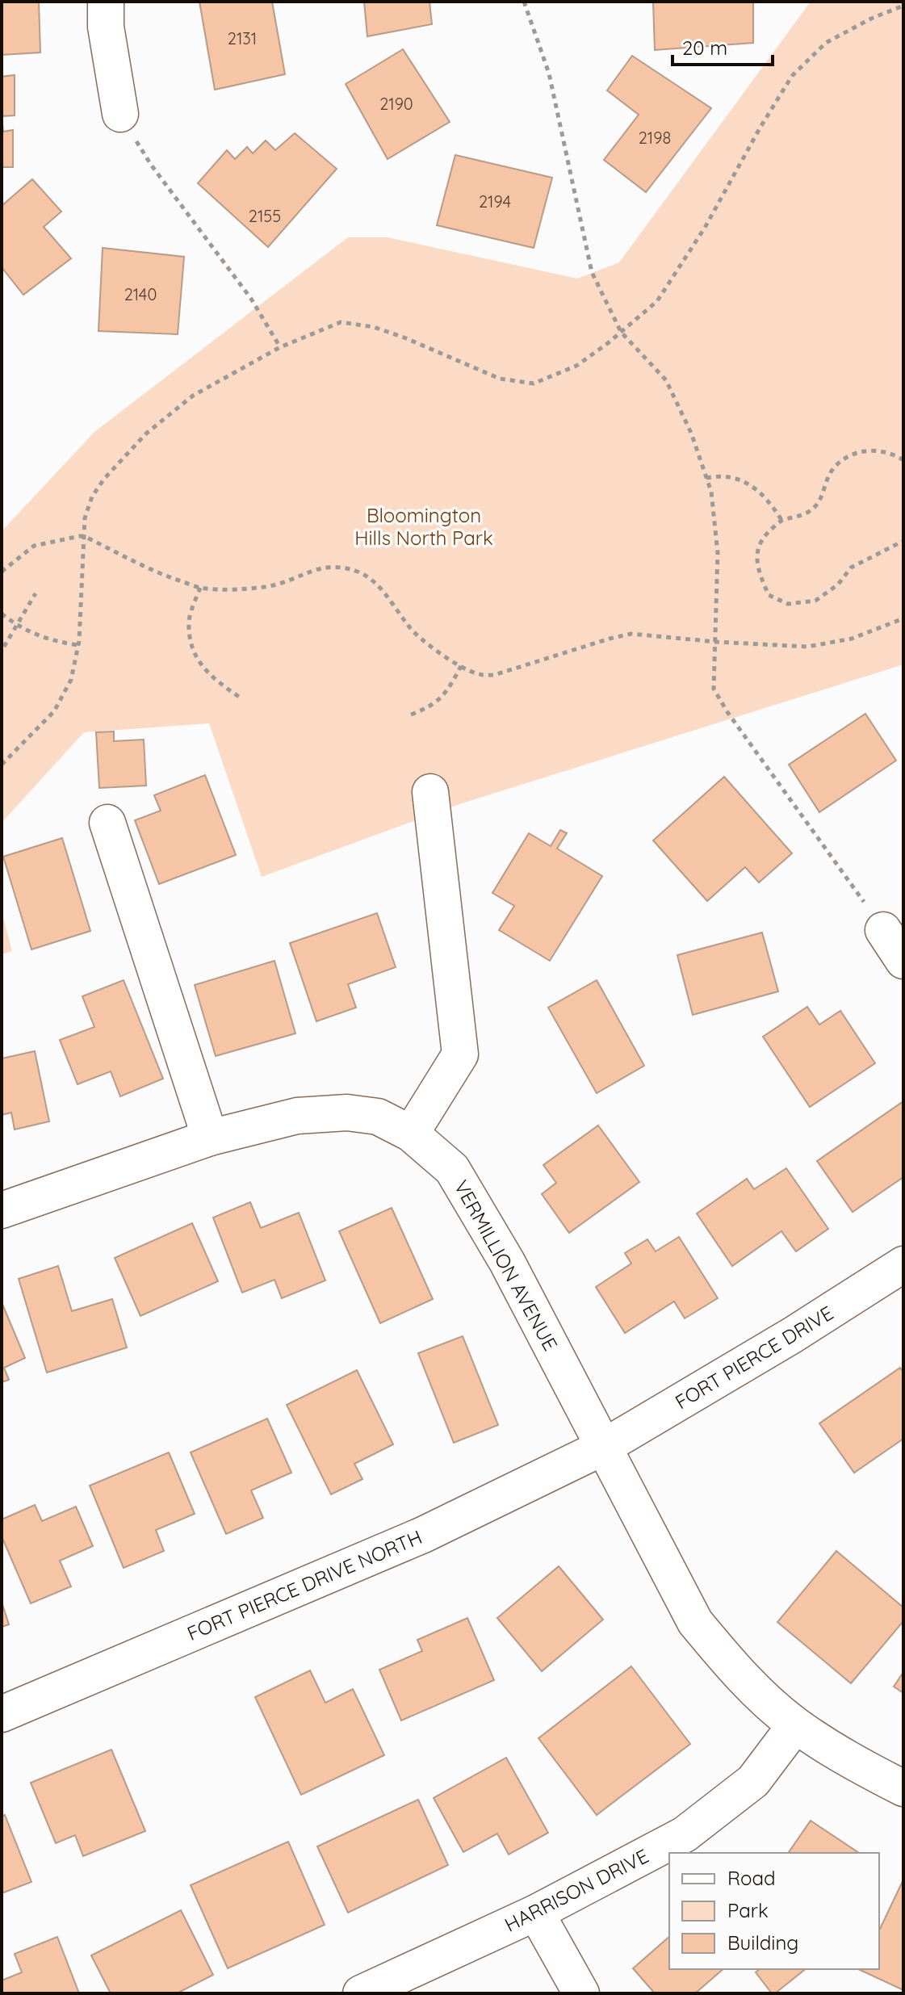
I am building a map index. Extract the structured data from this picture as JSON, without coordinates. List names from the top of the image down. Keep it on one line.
{"streets":{"street":["VERMILLION AVENUE","FORT PIERCE DRIVE","FORT PIERCE DRIVE NORTH","HARRISON DRIVE"]},"crossings":[["VERMILLION AVENUE","FORT PIERCE DRIVE"],["VERMILLION AVENUE","FORT PIERCE DRIVE NORTH"],["VERMILLION AVENUE","HARRISON DRIVE"],["FORT PIERCE DRIVE","FORT PIERCE DRIVE NORTH"]],"parks":["Bloomington Hills North Park"],"house_numbers":["2131","2190","2198","2194","2155","2140"],"legend":["Road","Park","Building"],"scale_bar":"20 m"}
